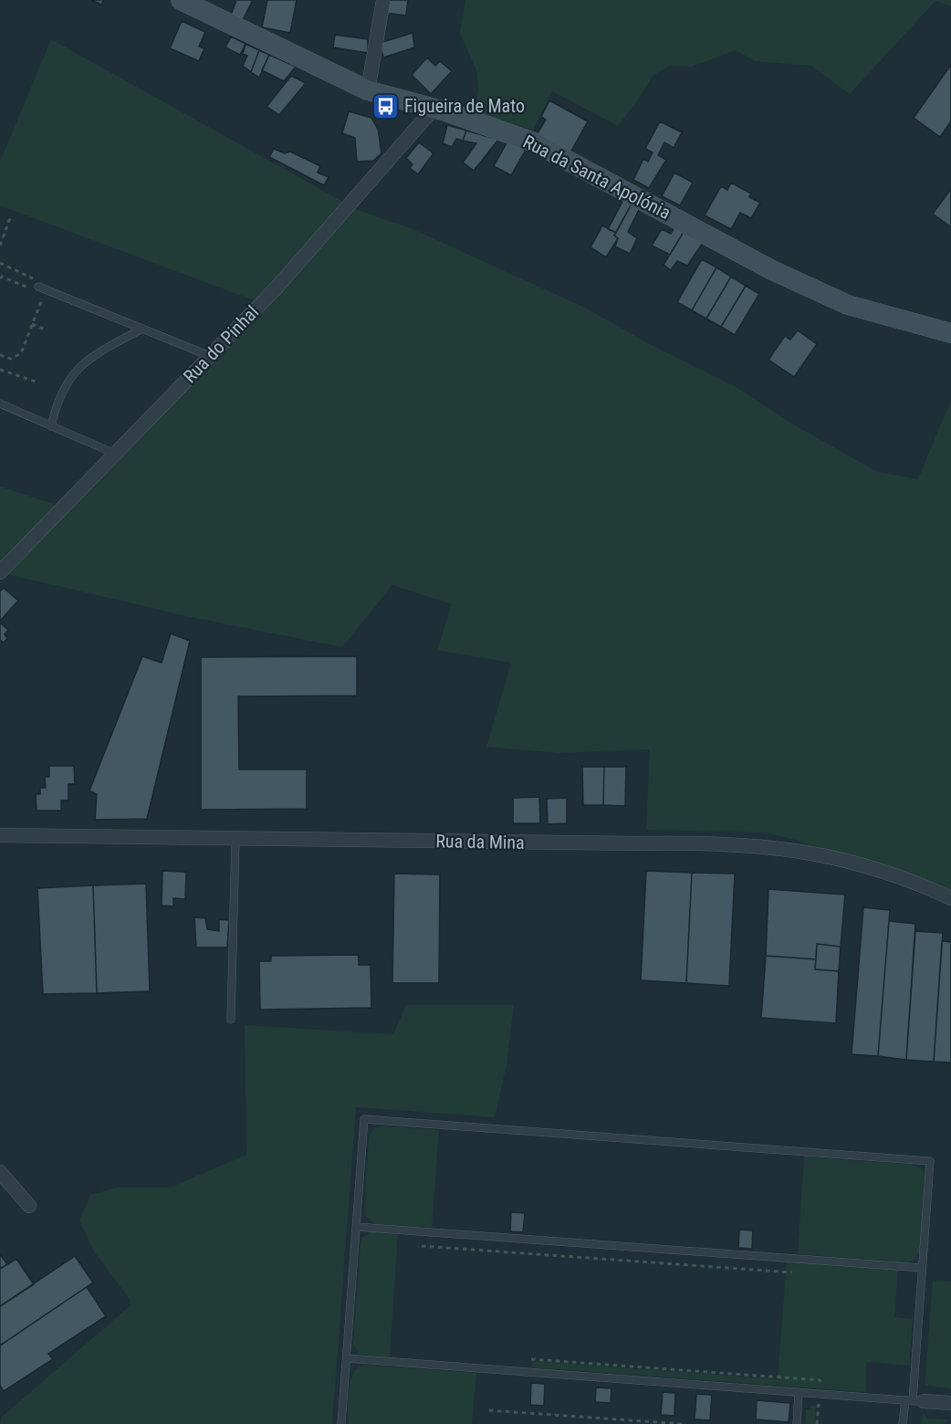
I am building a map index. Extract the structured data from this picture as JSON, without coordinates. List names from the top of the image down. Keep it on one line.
{"streets":{"street":["Rua da Santa Apolónia","Rua do Pinhal","Rua da Mina"]},"crossings":[["Rua da Santa Apolónia","Rua do Pinhal"]],"places":{"bus stop":["Figueira de Mato"]}}
